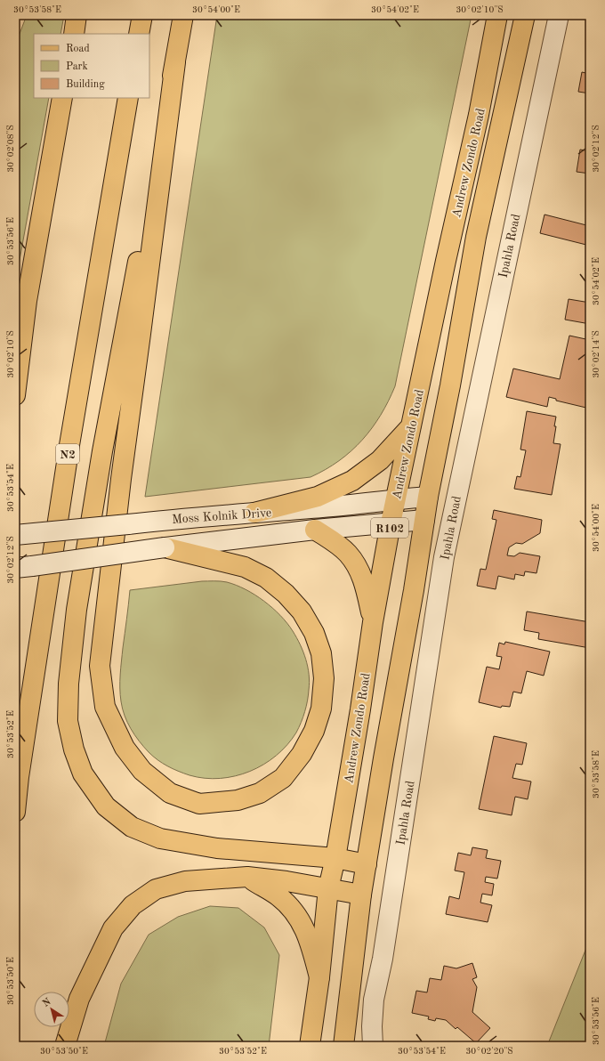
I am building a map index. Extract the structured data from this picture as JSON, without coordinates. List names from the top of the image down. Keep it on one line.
{"streets":{"main road":["Andrew Zondo Road","N2","R102"],"street":["Ipahla Road","Moss Kolnik Drive"]},"crossings":[["Andrew Zondo Road","Moss Kolnik Drive"]],"legend":["Road","Park","Building"],"north":"top left","coordinates":["30°53'58\"E","30°54'00\"E","30°54'02\"E","30°02'10\"S","30°02'08\"S","30°02'12\"S","30°53'56\"E","30°02'14\"S","30°53'54\"E","30°53'52\"E","30°53'50\"E","30°02'20\"S"]}
